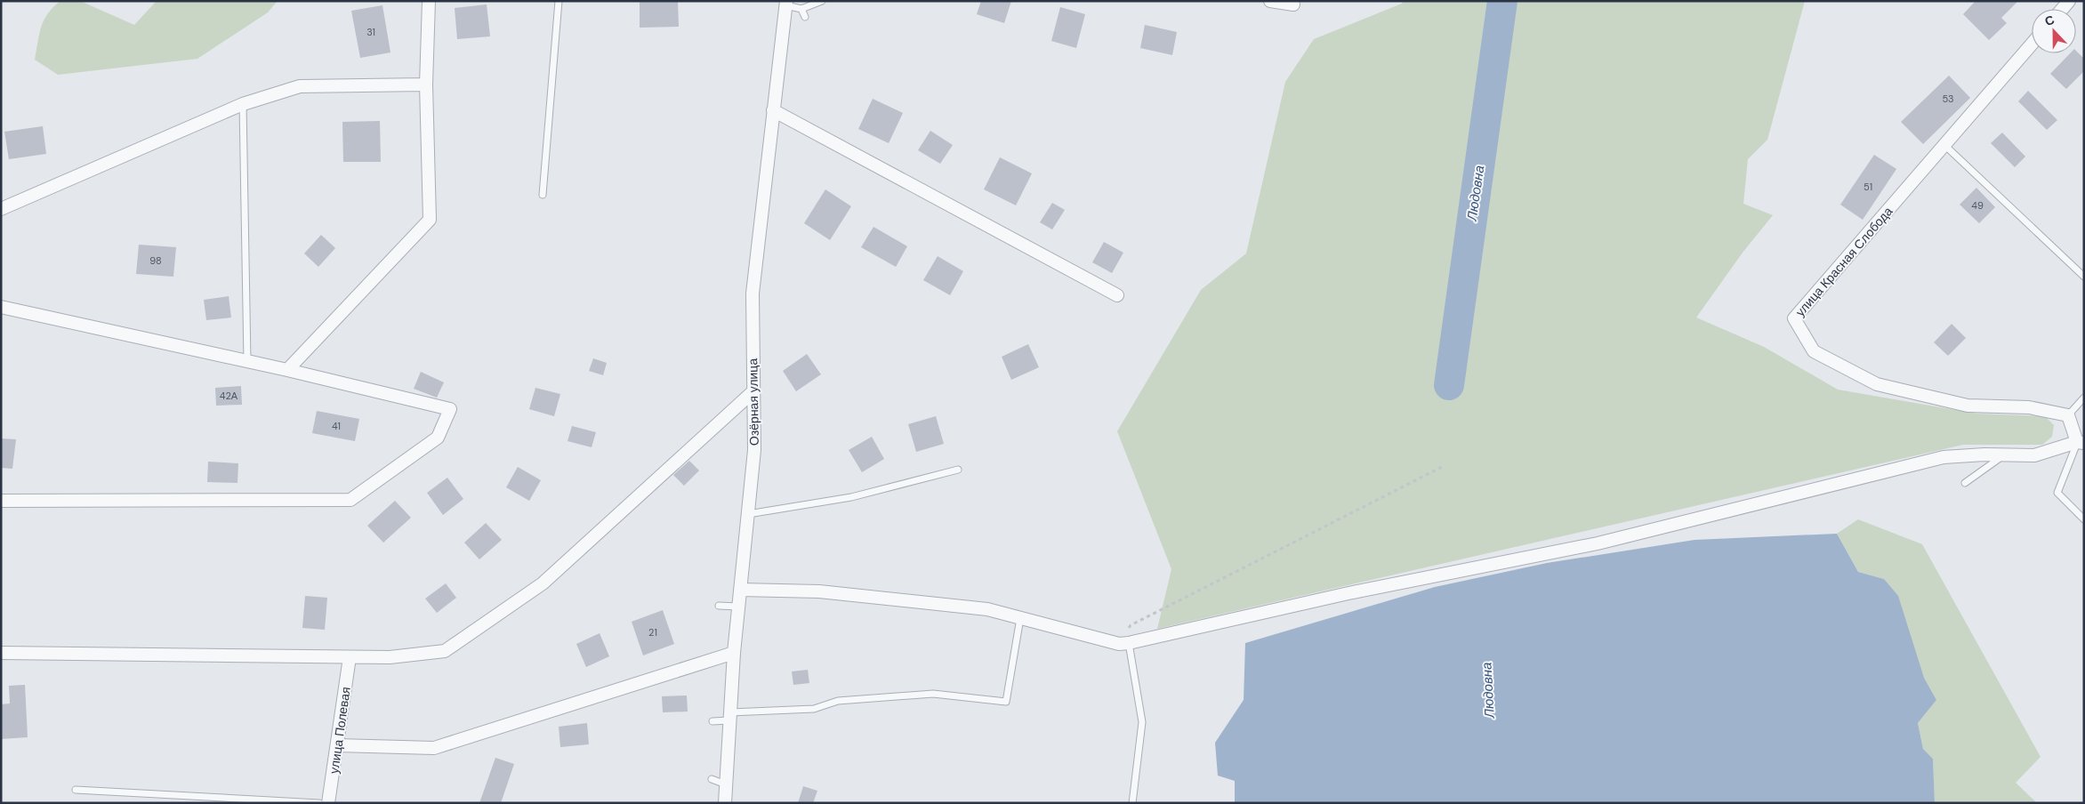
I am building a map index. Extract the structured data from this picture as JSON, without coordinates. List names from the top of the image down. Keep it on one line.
{"streets":{"street":["улица Красная Слобода","Озёрная улица","улица Полевая"]},"water":["Людовна"],"house_numbers":["31","53","51","49","98","42А","41","21"],"north":"top"}
